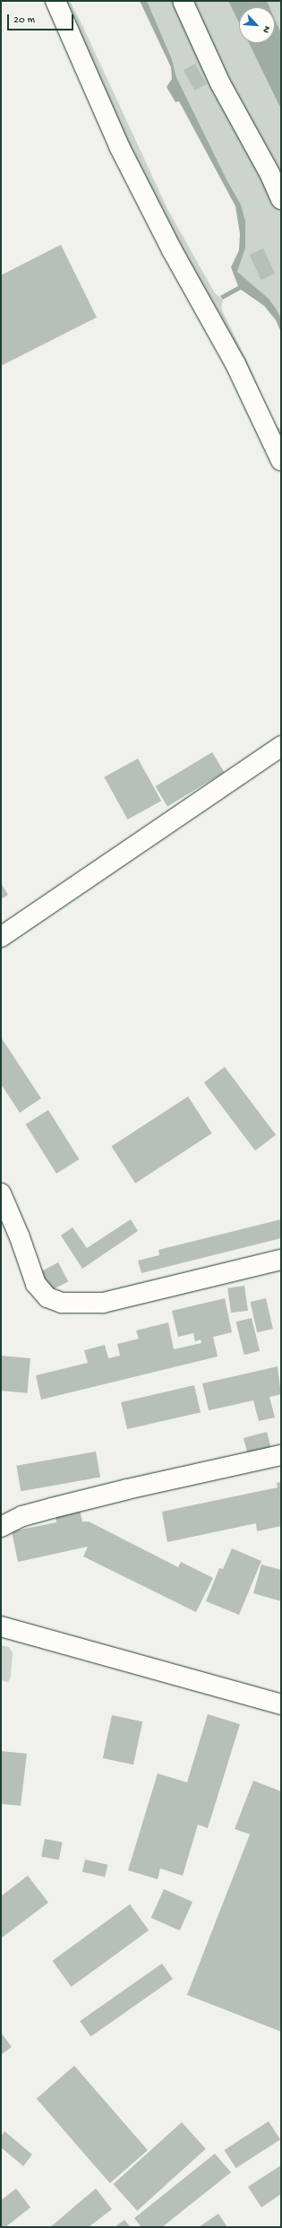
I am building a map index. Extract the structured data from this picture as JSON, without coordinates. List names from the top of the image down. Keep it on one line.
{"scale_bar":"20 m","north":"bottom right"}
